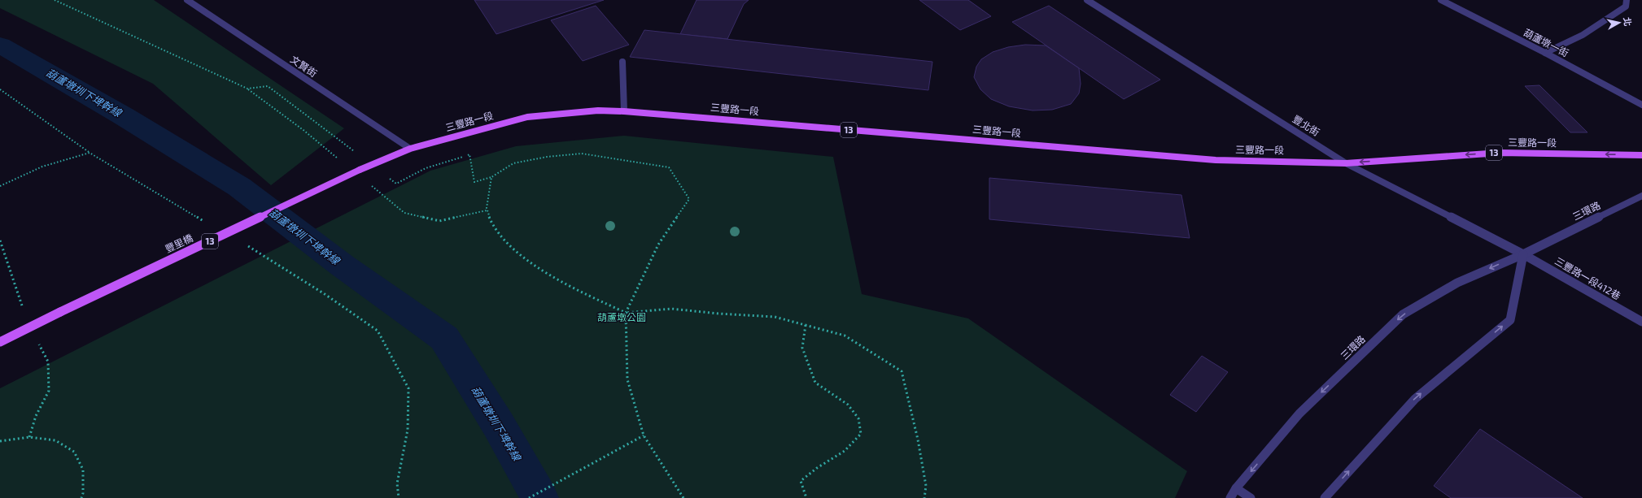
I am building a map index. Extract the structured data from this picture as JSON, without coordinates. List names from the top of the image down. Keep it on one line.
{"streets":{"main road":["三豐路一段","13","豐里橋"],"street":["葫蘆墩一街","文賢街","豐北街","三環路","三豐路一段412巷"]},"crossings":[["文賢街","三豐路一段"],["三豐路一段","豐北街"],["三豐路一段","豐里橋"],["豐北街","三環路"],["豐北街","三豐路一段412巷"],["13","豐里橋"],["三環路","三豐路一段412巷"]],"water":["葫蘆墩圳下埤幹線"],"parks":["葫蘆墩公園"],"north":"right"}
